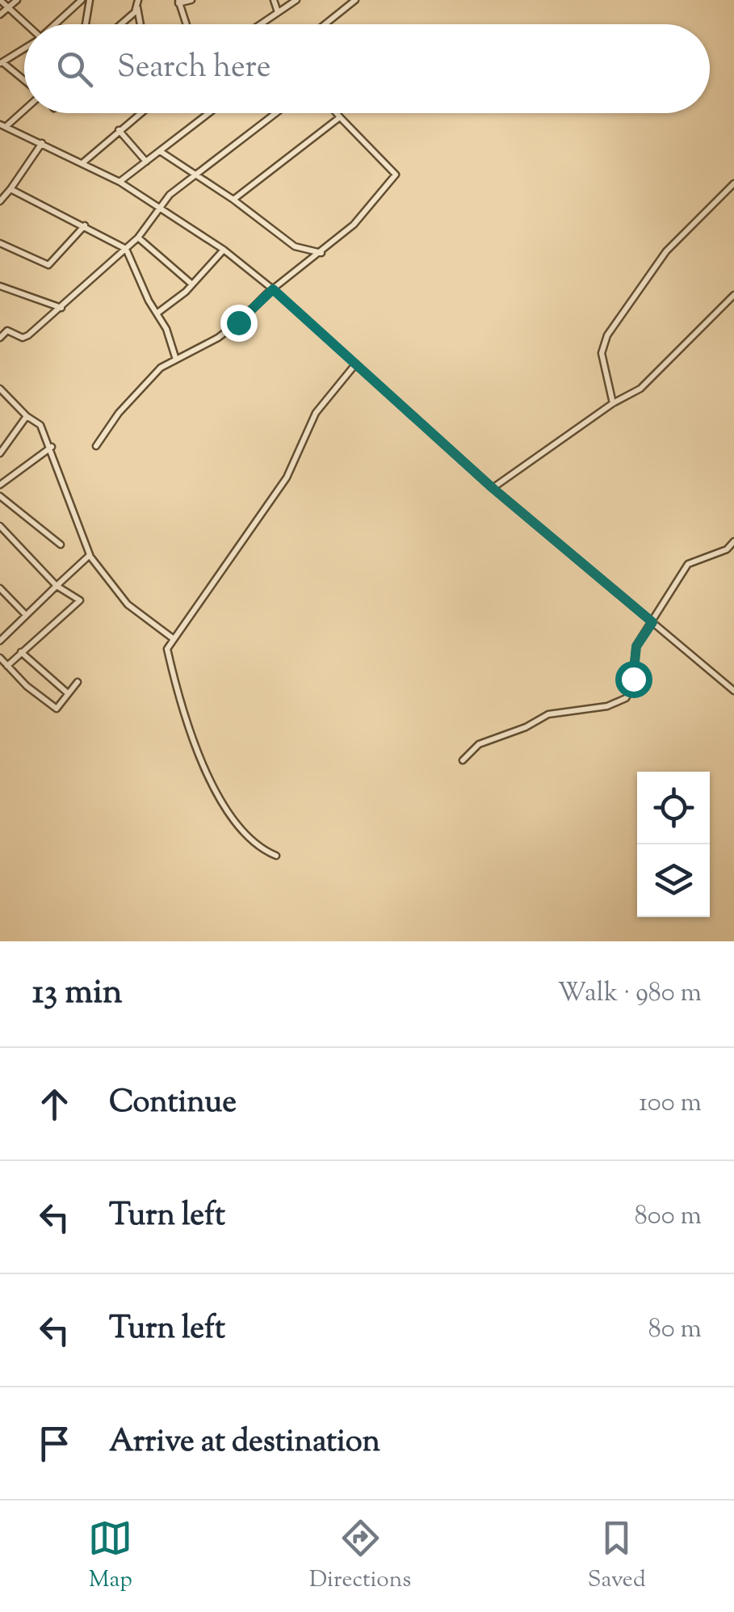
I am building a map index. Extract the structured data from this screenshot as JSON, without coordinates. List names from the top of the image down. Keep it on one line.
{"page":{"search":"Search here","heading":["13 min","Walk · 980 m"],"list":[["Continue","100 m"],["Turn left","800 m"],["Turn left","80 m"],"Arrive at destination"],"nav":["Map","Directions","Saved"]}}
